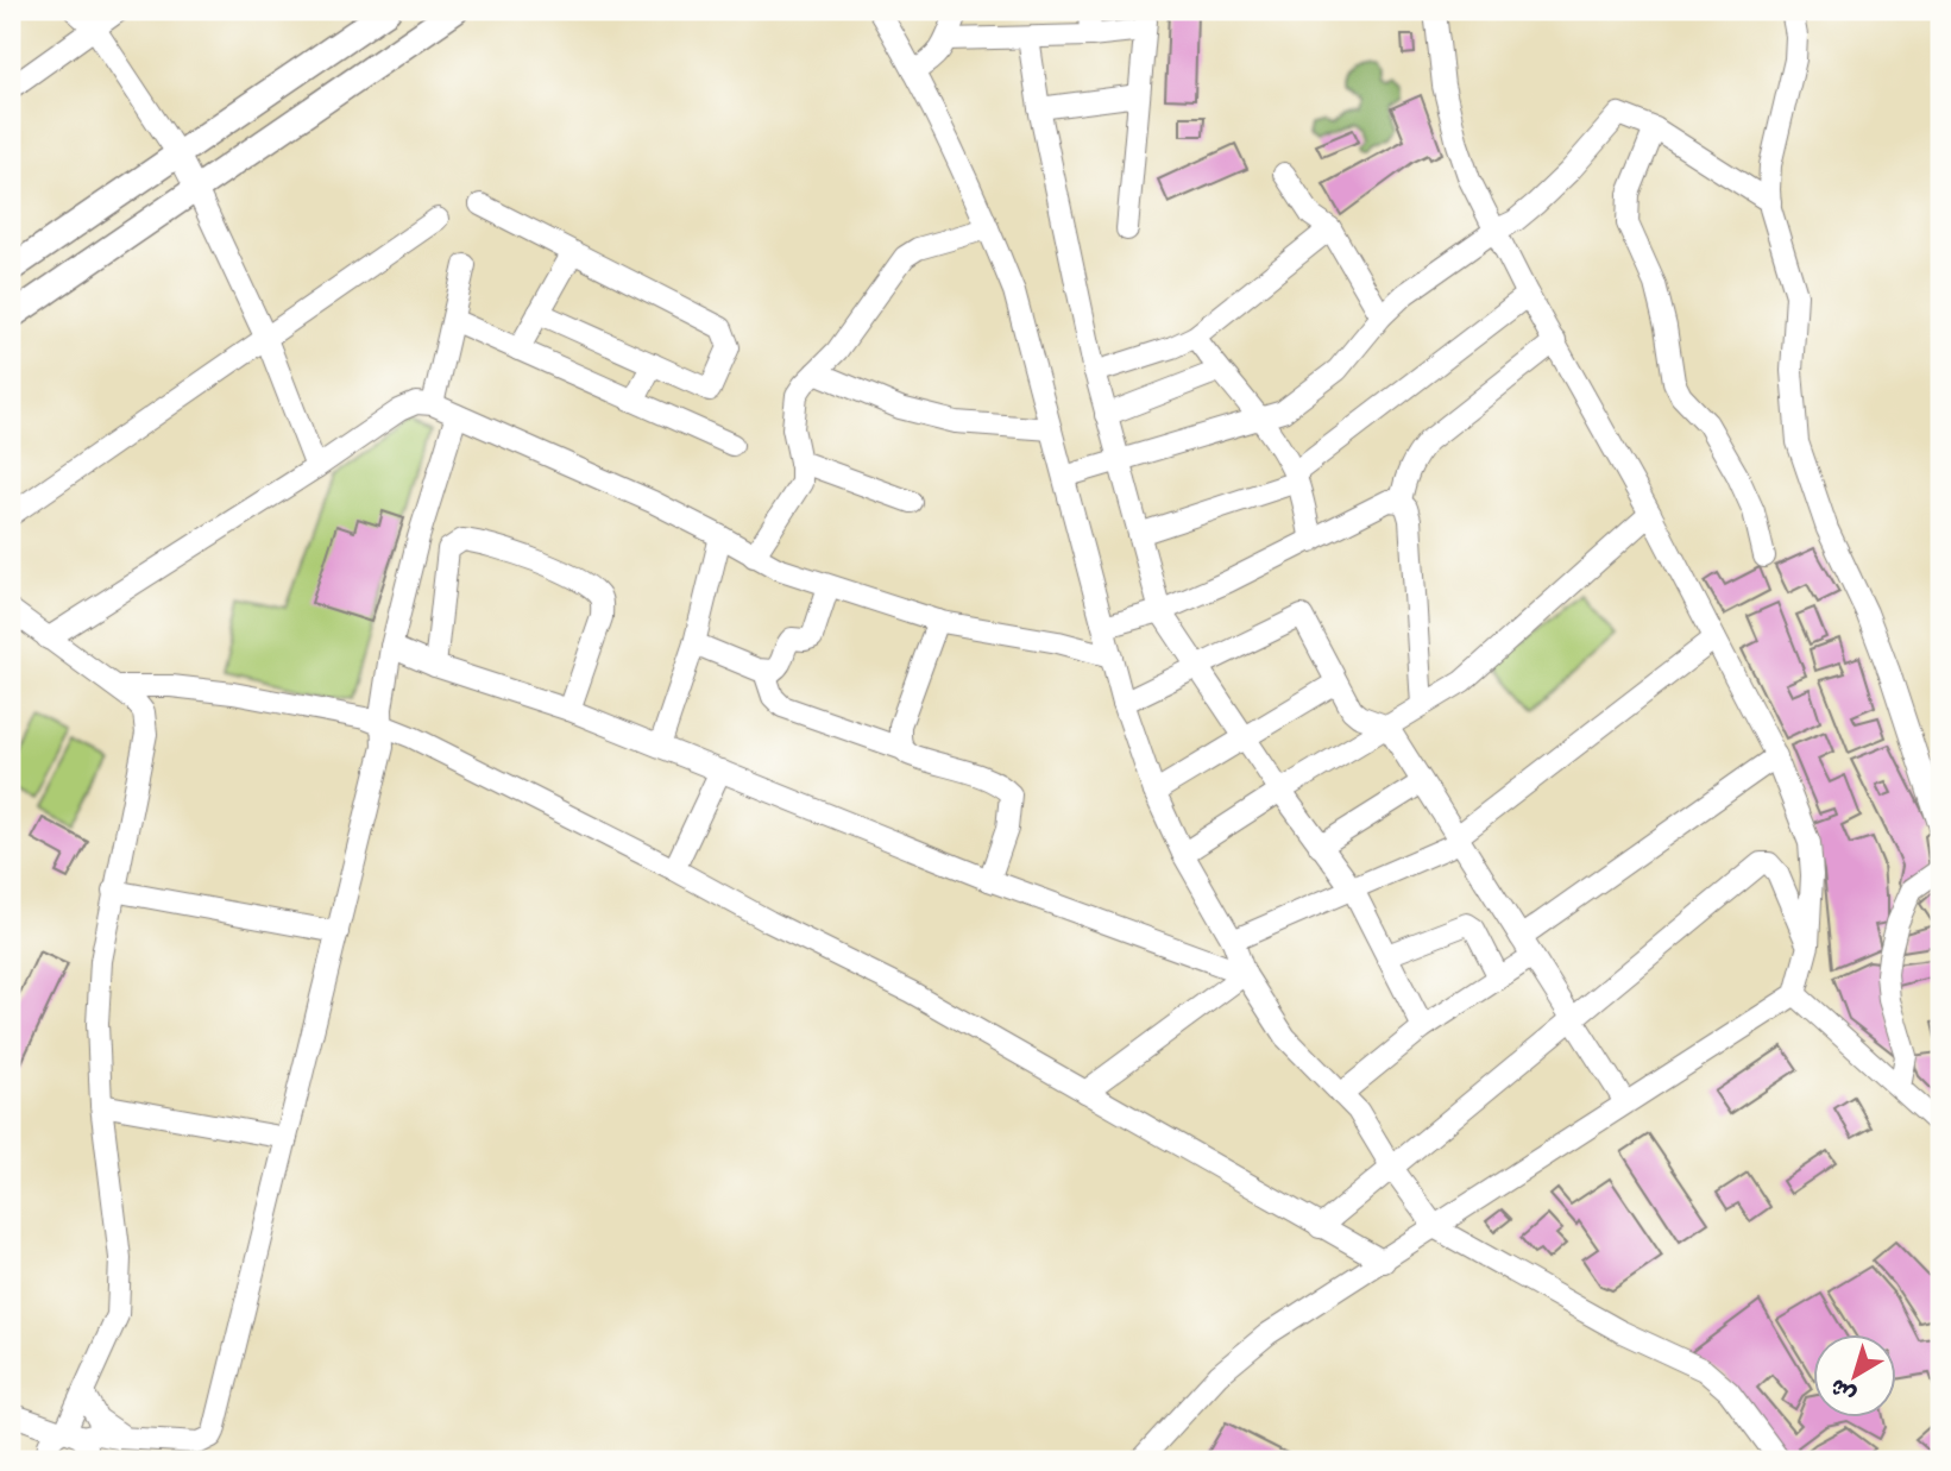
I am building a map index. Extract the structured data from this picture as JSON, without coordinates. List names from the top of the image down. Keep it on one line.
{"north":"bottom left"}
